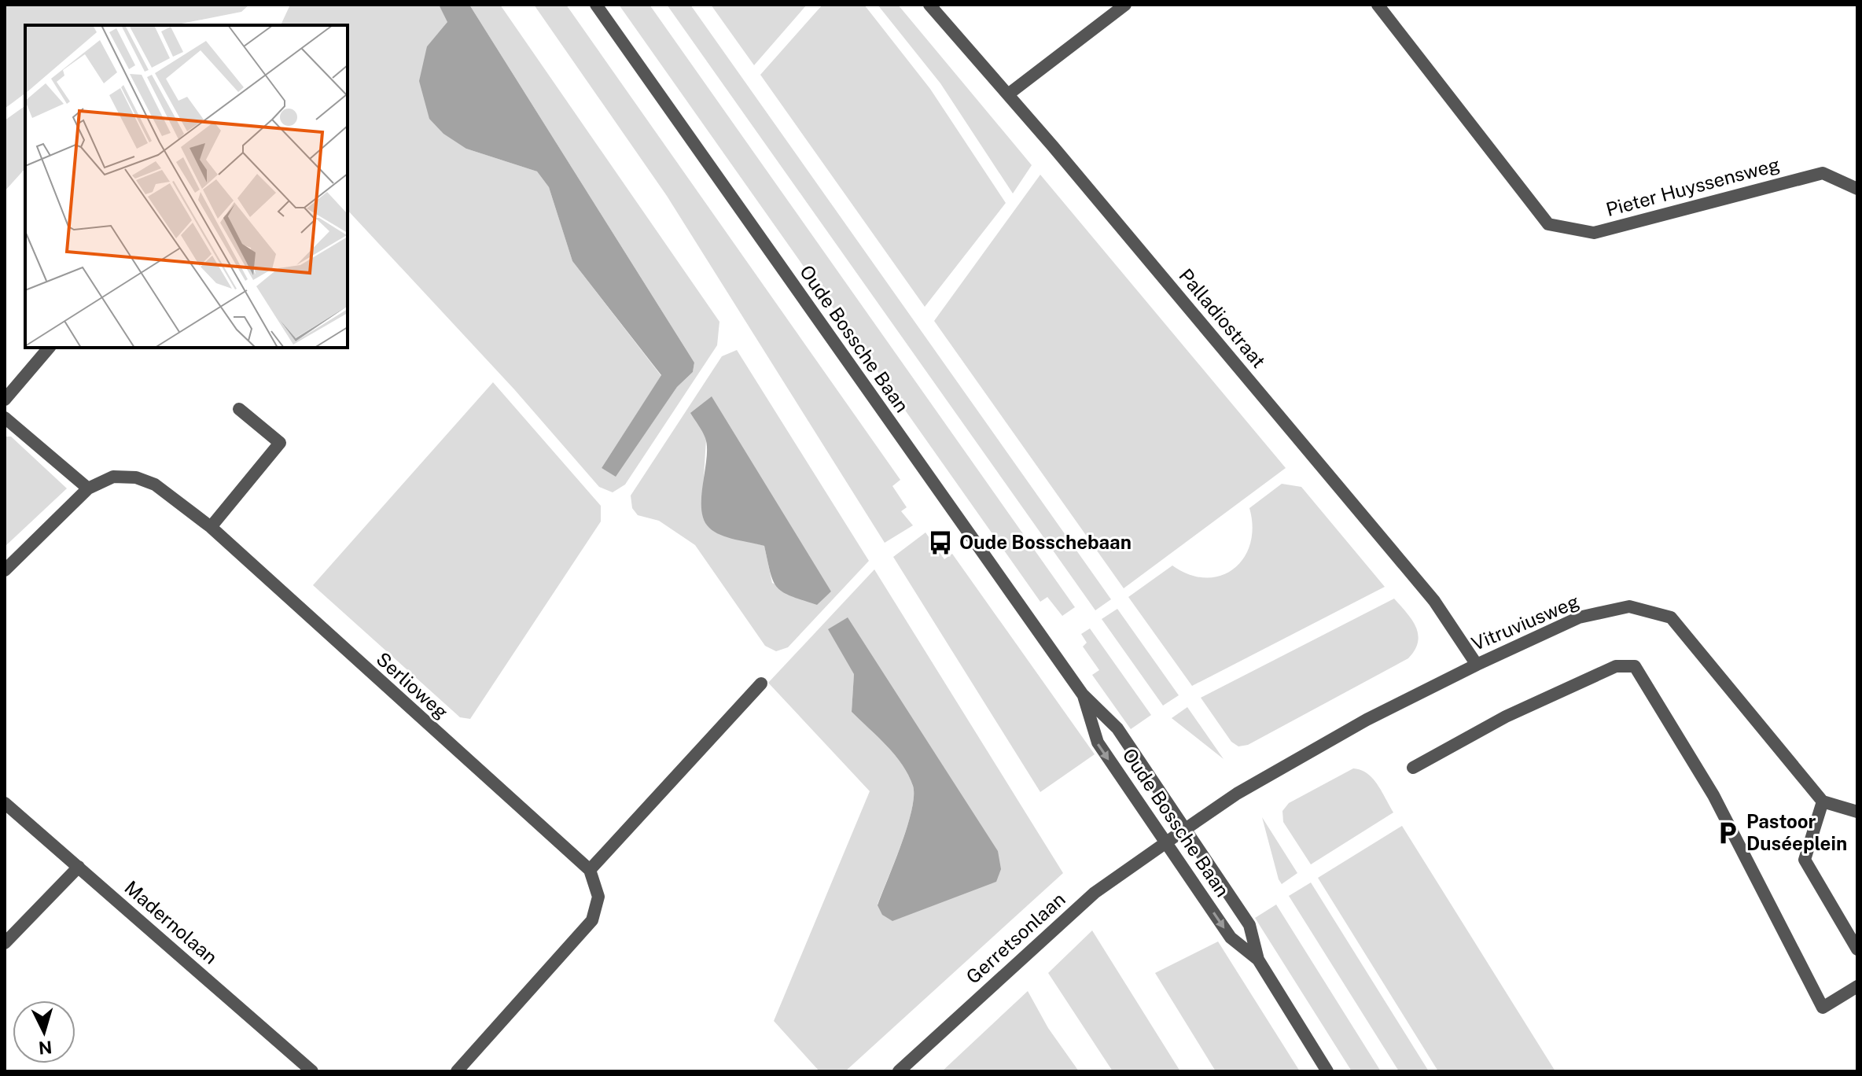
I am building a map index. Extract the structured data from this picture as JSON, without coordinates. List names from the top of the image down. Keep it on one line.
{"streets":{"street":["Pieter Huyssensweg","Palladiostraat","Oude Bossche Baan","Vitruviusweg","Serlioweg","Madernolaan","Gerretsonlaan"]},"crossings":[["Palladiostraat","Vitruviusweg"],["Oude Bossche Baan","Vitruviusweg"],["Oude Bossche Baan","Gerretsonlaan"],["Vitruviusweg","Gerretsonlaan"]],"places":{"bus stop":["Oude Bosschebaan"],"parking":["Pastoor Duséeplein"]},"north":"bottom"}
